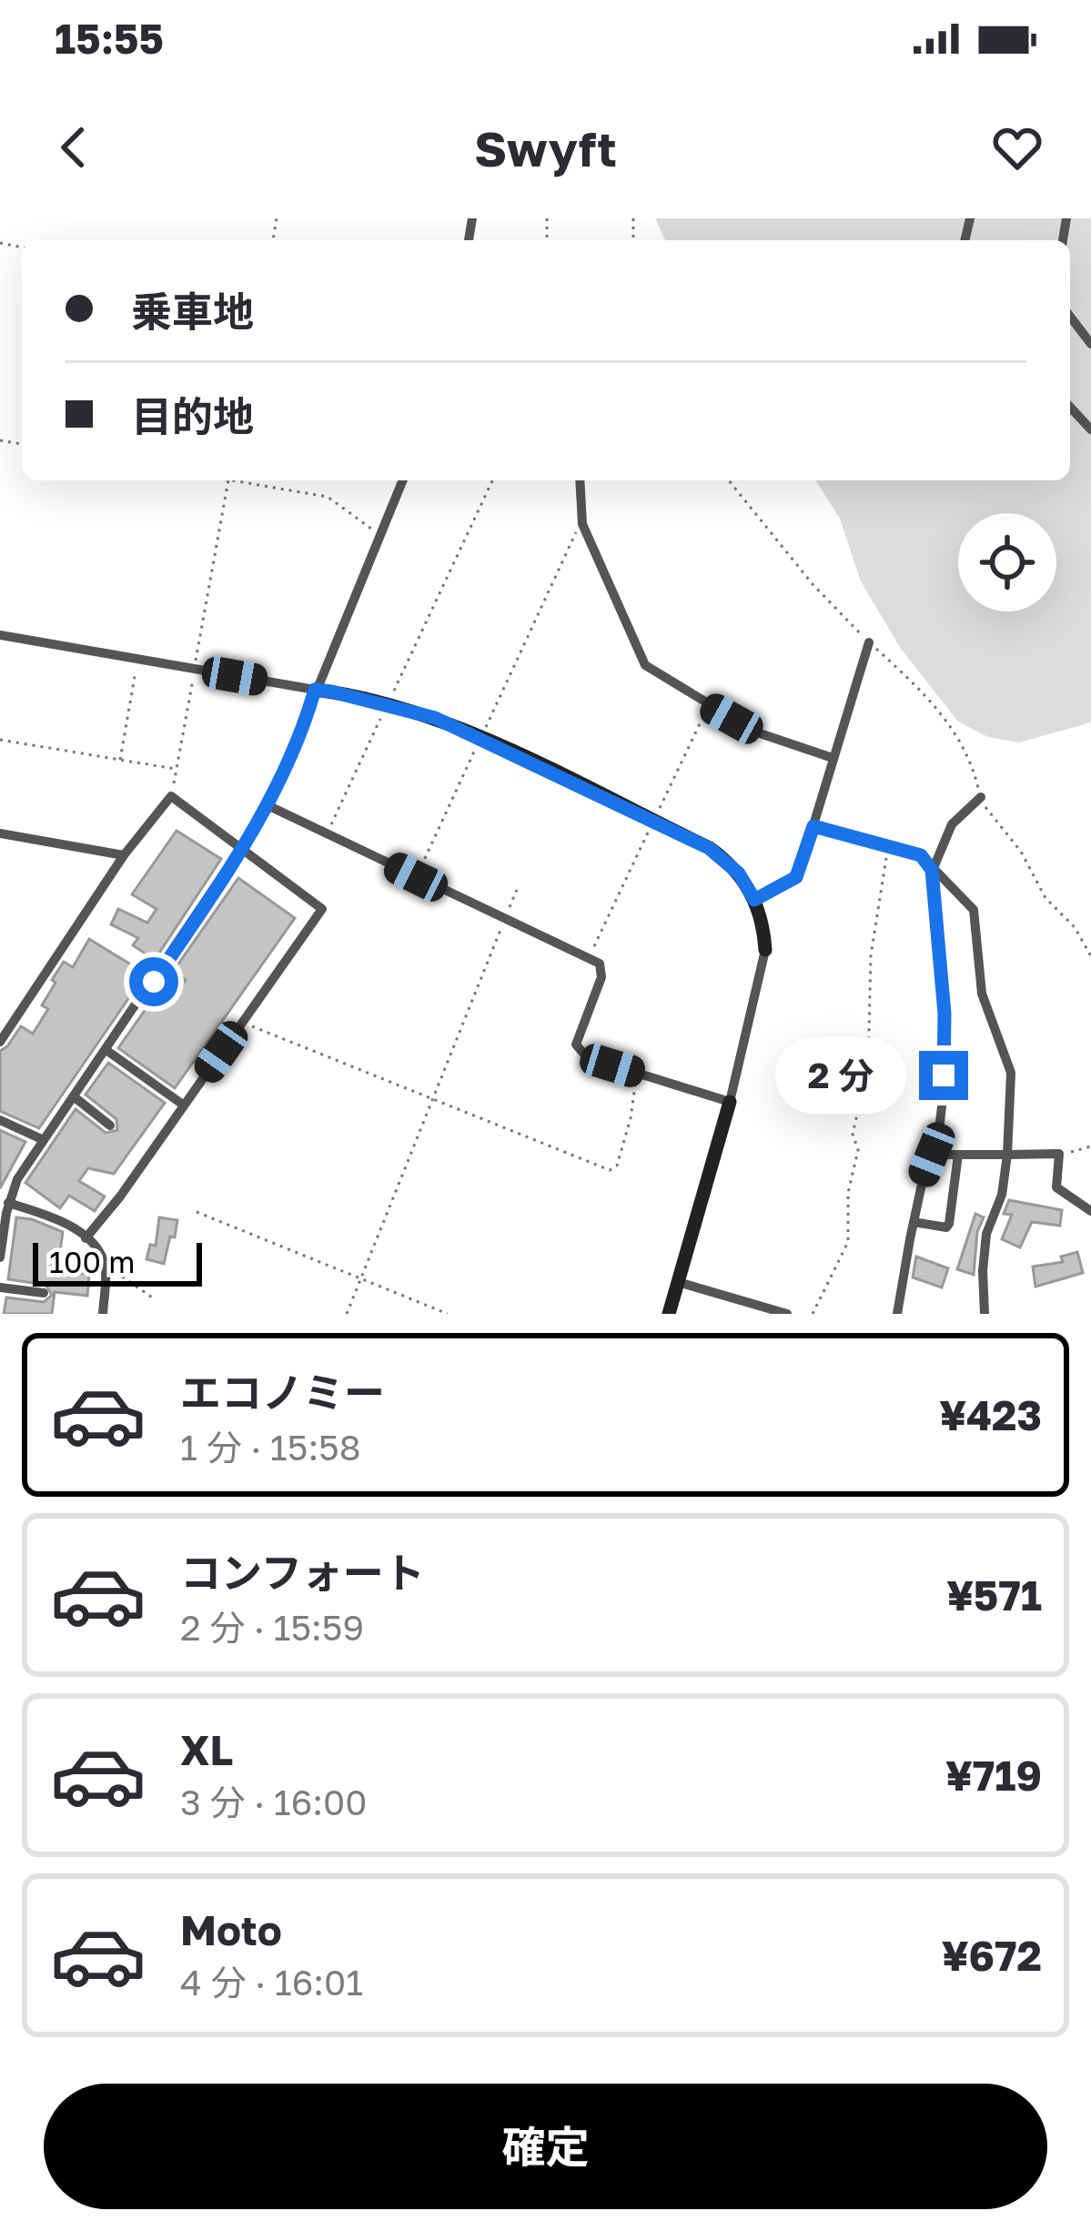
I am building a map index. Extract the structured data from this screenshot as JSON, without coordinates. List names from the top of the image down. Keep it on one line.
{"scale_bar":"100 m","page":{"status":"15:55","header":"Swyft","banner":["乗車地","目的地"],"bubble":"2 分","scale":"100 m","list":[{"name":"エコノミー","note":"1 分 · 15:58","value":"¥423"},{"name":"コンフォート","note":"2 分 · 15:59","value":"¥571"},{"name":"XL","note":"3 分 · 16:00","value":"¥719"},{"name":"Moto","note":"4 分 · 16:01","value":"¥672"}],"buttons":"確定"}}
